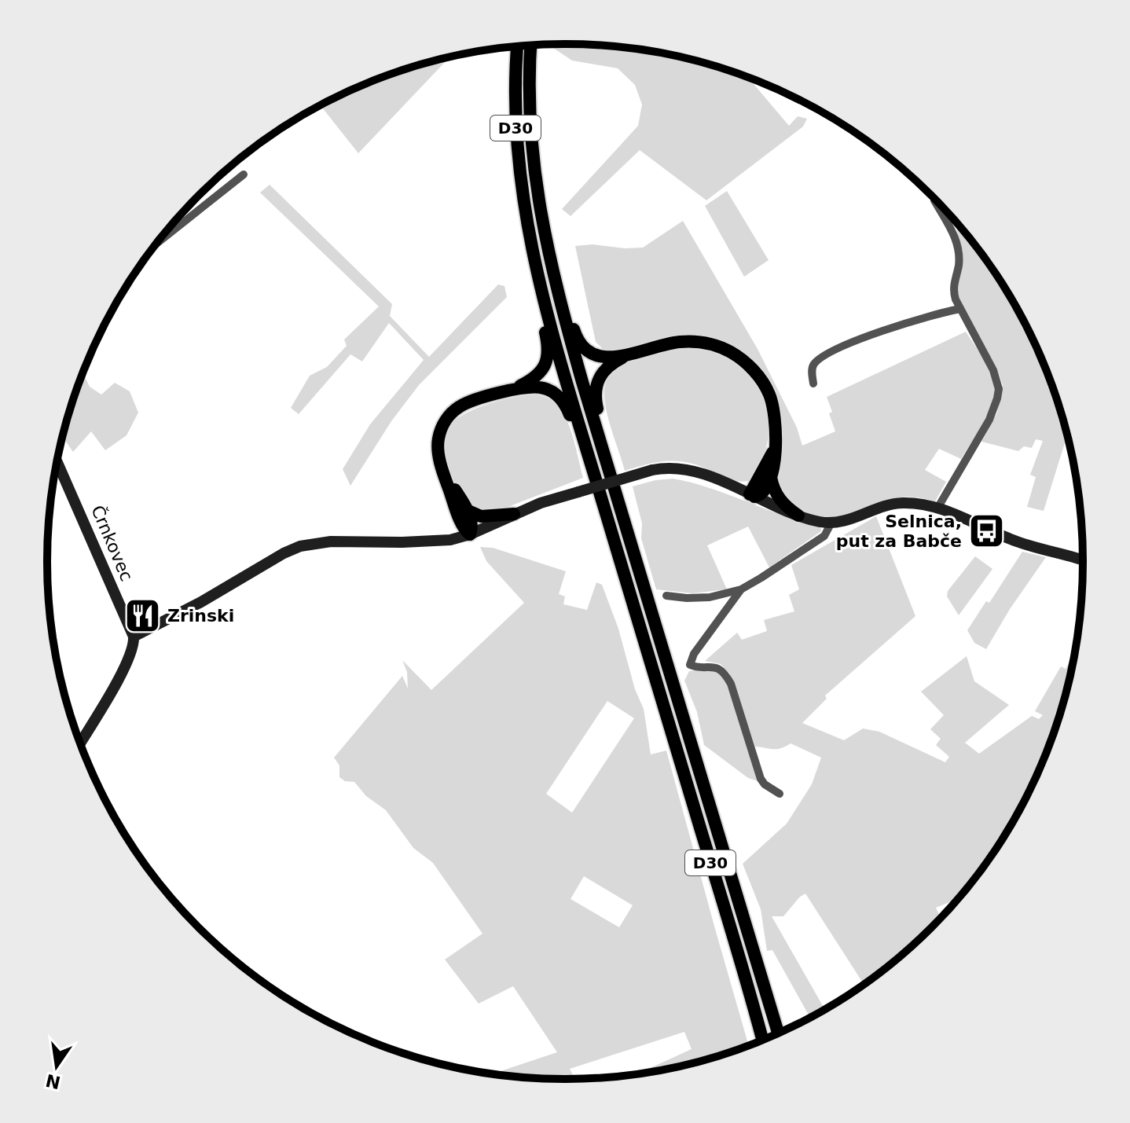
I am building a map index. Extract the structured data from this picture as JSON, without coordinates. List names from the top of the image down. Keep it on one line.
{"streets":{"main road":["D30"],"street":["Črnkovec"]},"places":{"bus stop":["Selnica, put za Babče"],"restaurant":["Zrinski"]},"north":"bottom"}
